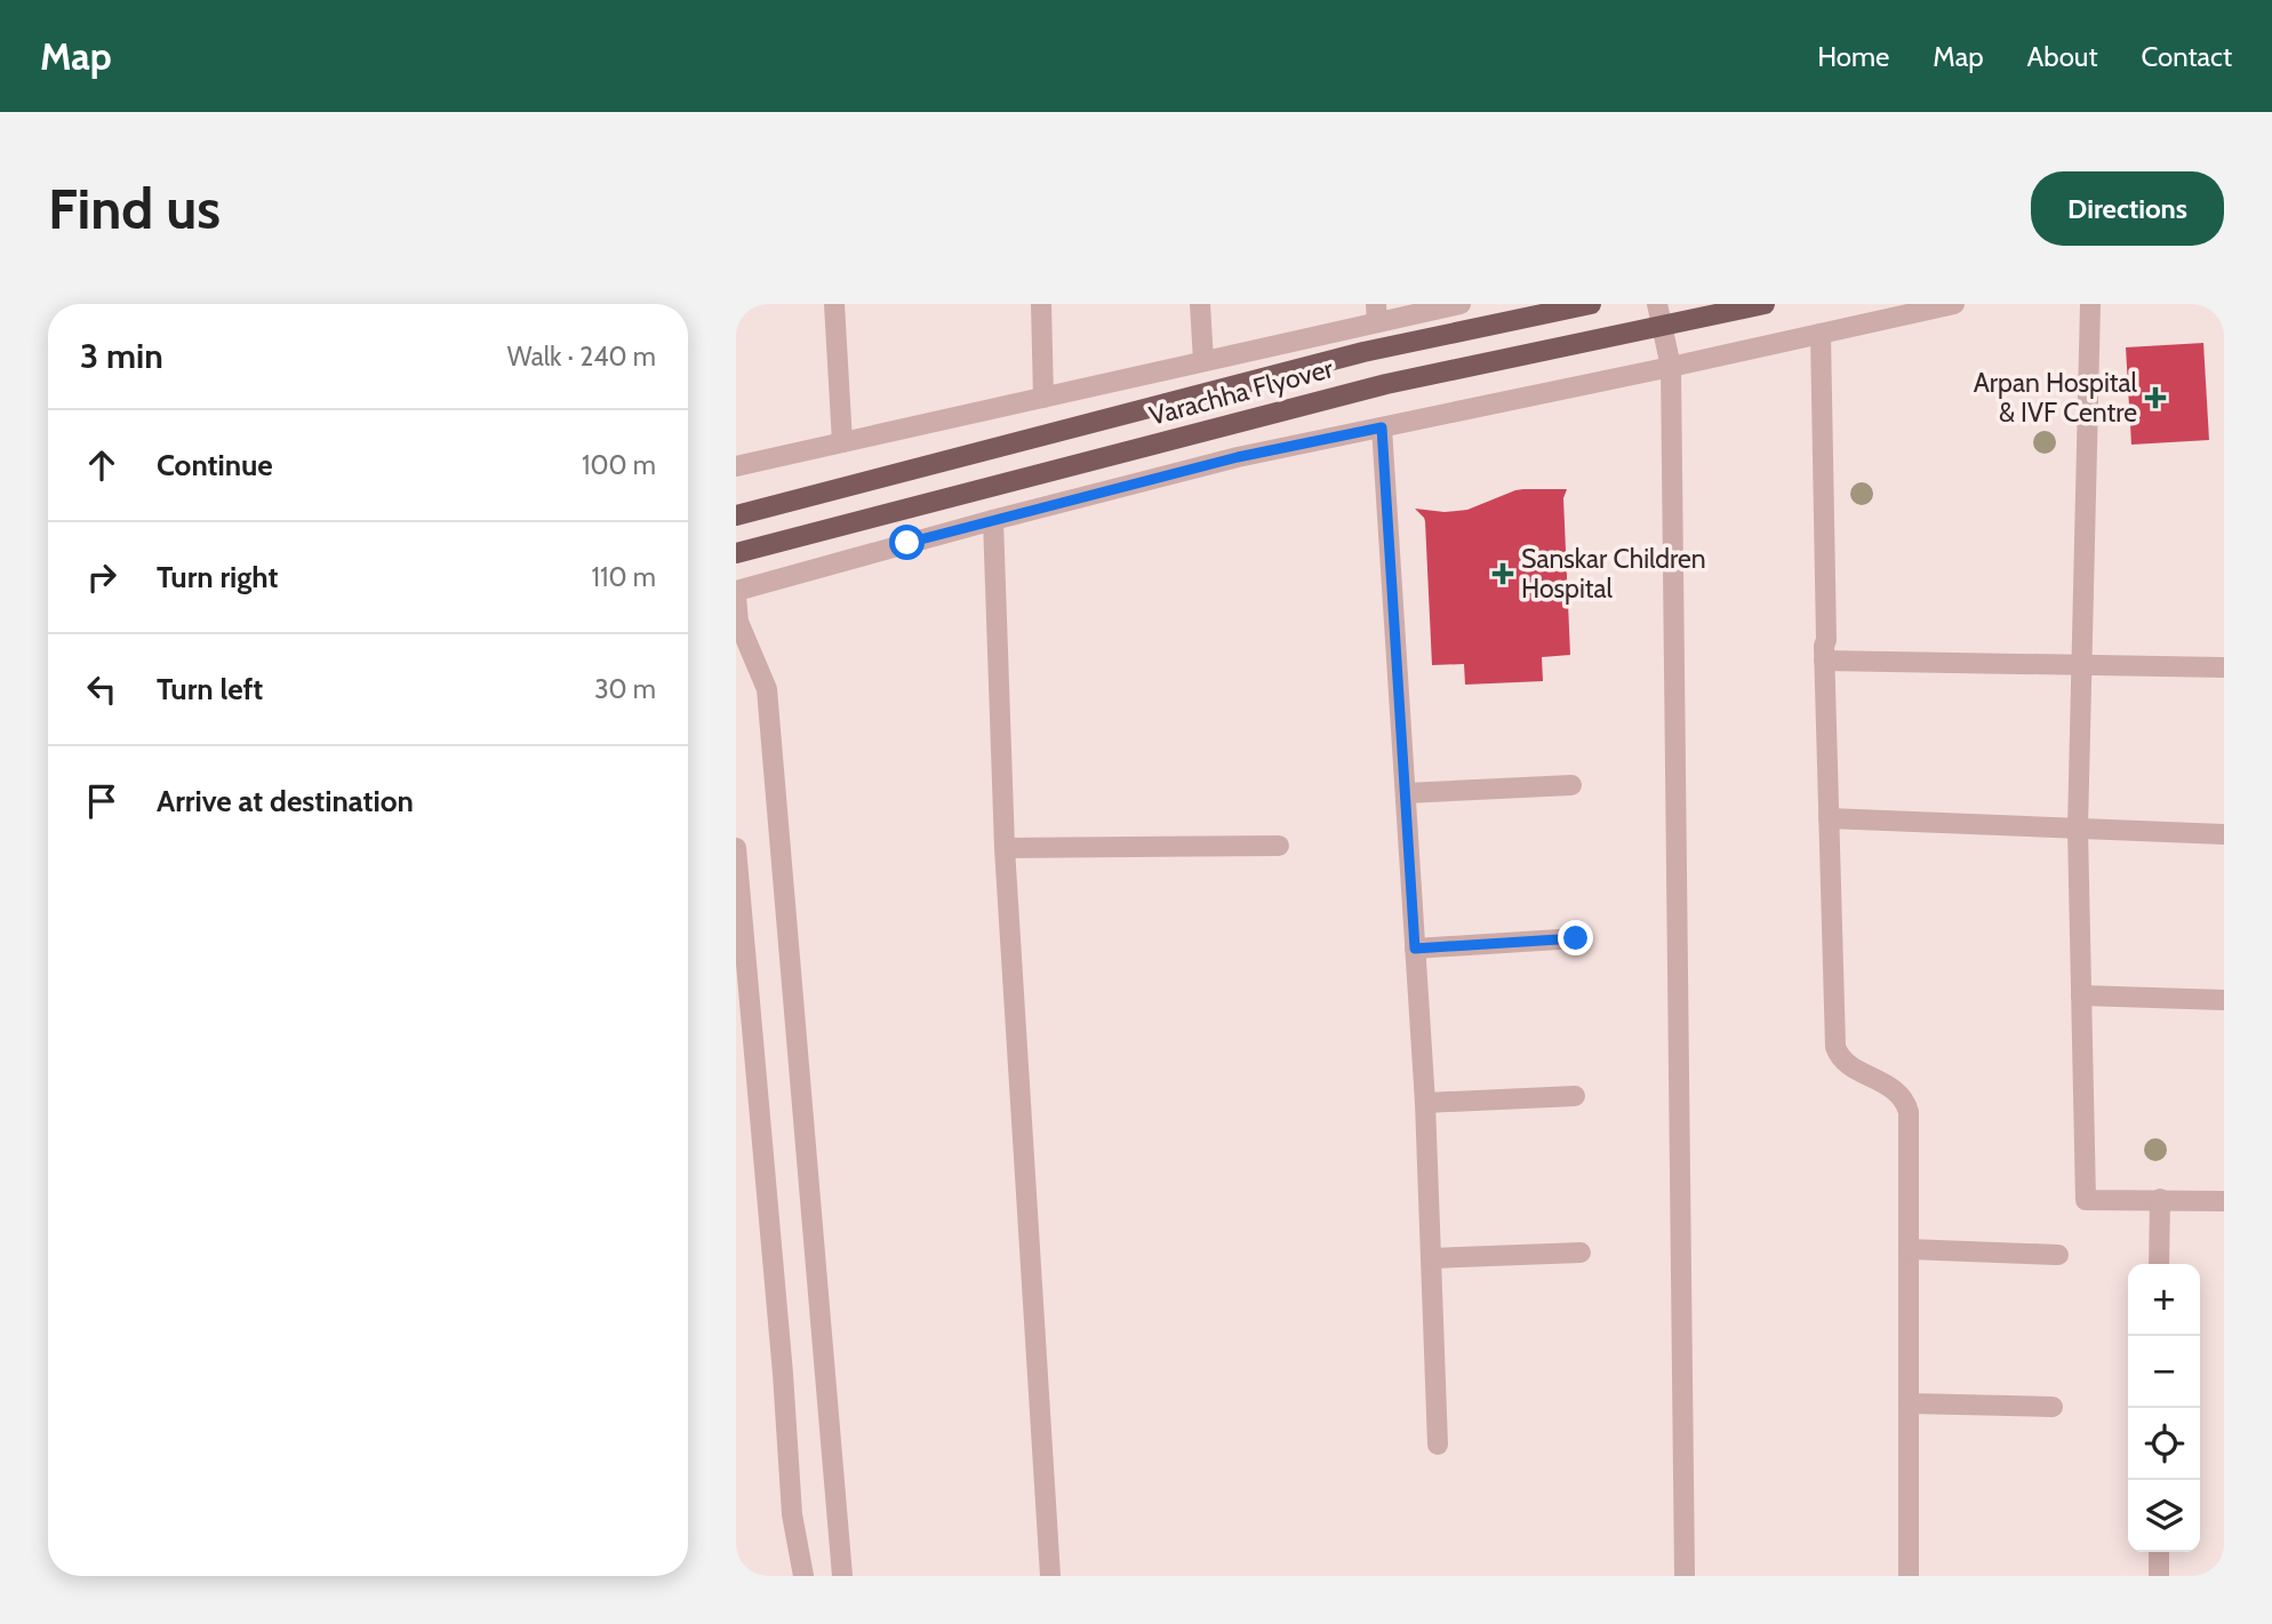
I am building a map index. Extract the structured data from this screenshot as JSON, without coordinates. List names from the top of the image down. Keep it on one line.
{"streets":{"main road":["Varachha Flyover"]},"places":{"health":["Arpan Hospital & IVF Centre","Sanskar Children Hospital"]},"page":{"header":"Map","nav":["Home","Map","About","Contact"],"buttons":"Directions","title":"Find us","heading":["3 min","Walk · 240 m"],"list":[["Continue","100 m"],["Turn right","110 m"],["Turn left","30 m"],"Arrive at destination"],"map_buttons":["+","−"]}}
